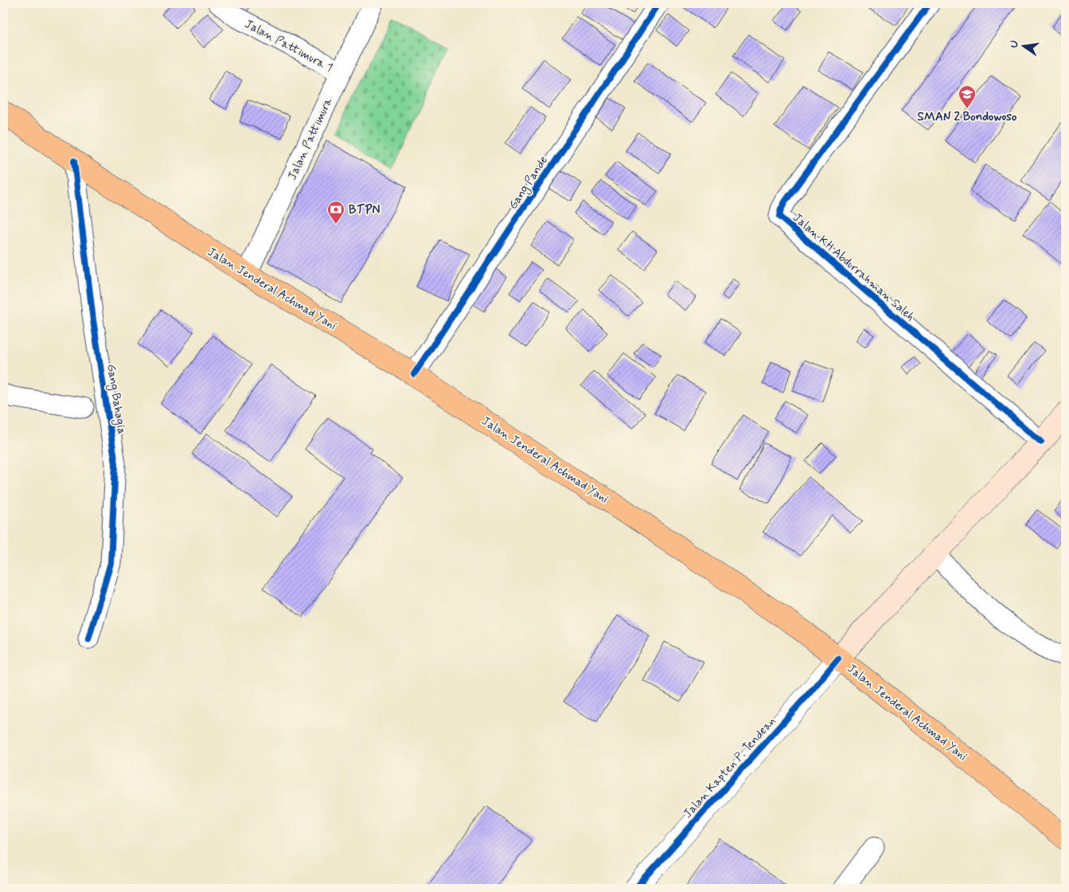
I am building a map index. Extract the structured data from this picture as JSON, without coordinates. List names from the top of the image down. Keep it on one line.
{"streets":{"main road":["Jalan Jenderal Achmad Yani"],"street":["Jalan Pattimura 1","Jalan Pattimura","Gang Pande","Jalan KH Abdurrahman Saleh","Gang Bahagia","Jalan Kapten P. Tendean"]},"crossings":[["Jalan Pattimura 1","Jalan Pattimura"],["Jalan Pattimura","Jalan Jenderal Achmad Yani"],["Gang Pande","Jalan Jenderal Achmad Yani"],["Jalan Jenderal Achmad Yani","Gang Bahagia"],["Jalan Jenderal Achmad Yani","Jalan Kapten P. Tendean"]],"places":{"school or university":["SMAN 2 Bondowoso"],"bank":["BTPN"]},"north":"left"}
